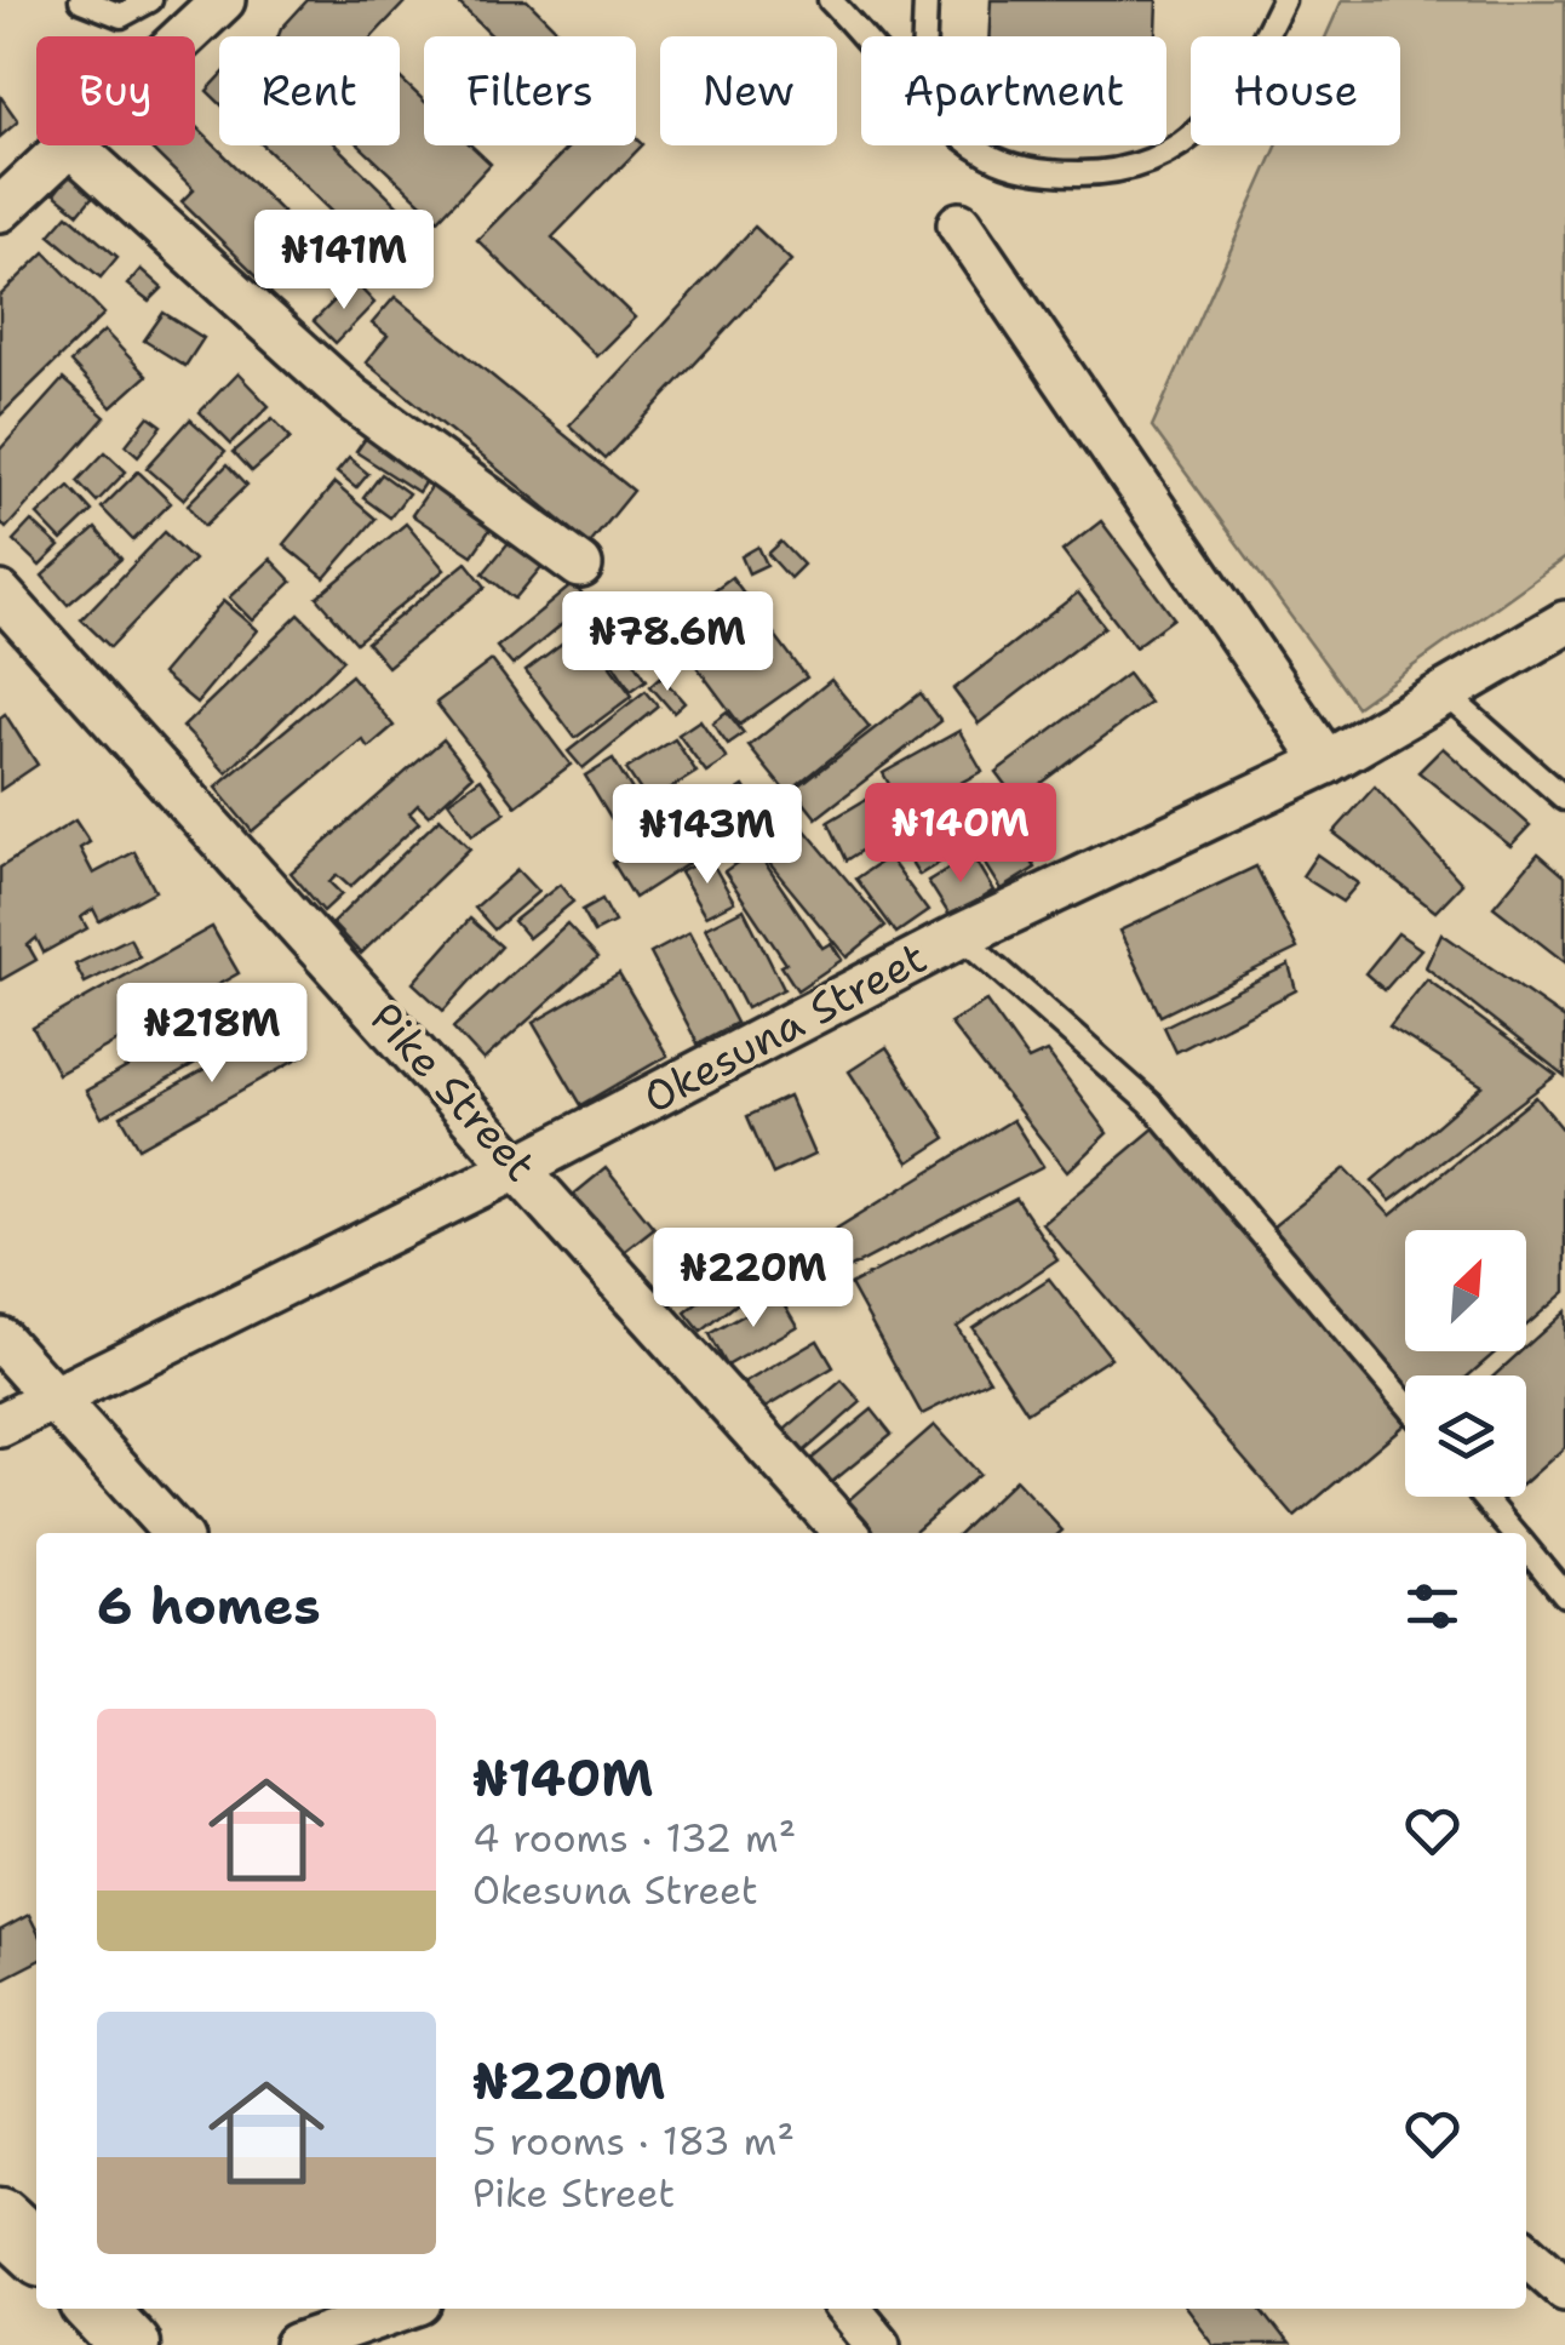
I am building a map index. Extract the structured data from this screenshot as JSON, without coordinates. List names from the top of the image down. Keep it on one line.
{"streets":{"street":["Okesuna Street","Pike Street"]},"crossings":[["Okesuna Street","Pike Street"]],"north":"top right","page":{"chip":["Buy","Rent","Filters","New","Apartment","House"],"price":["₦141M","₦78.6M","₦140M","₦143M","₦218M","₦220M"],"heading":"6 homes","list":[{"name":"₦140M","note":"4 rooms · 132 m² · Okesuna Street"},{"name":"₦220M","note":"5 rooms · 183 m² · Pike Street"}]}}
